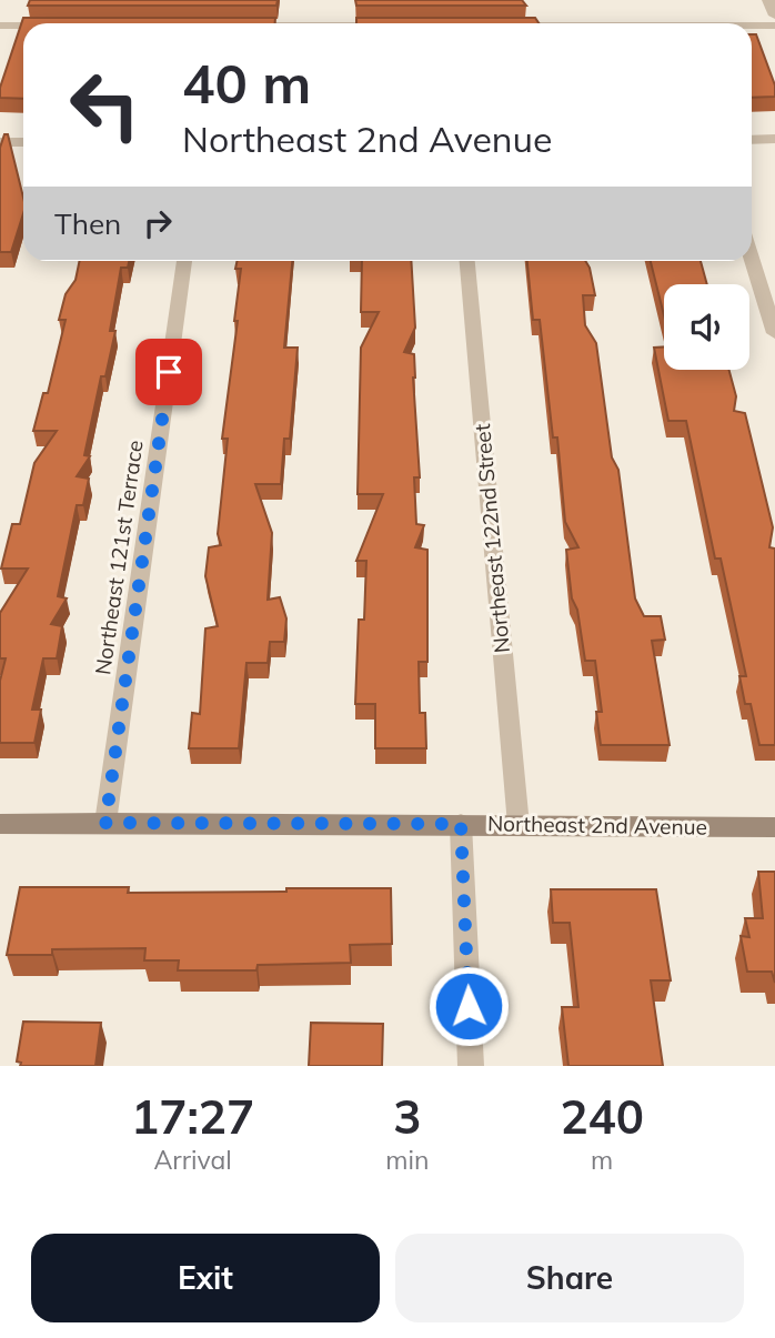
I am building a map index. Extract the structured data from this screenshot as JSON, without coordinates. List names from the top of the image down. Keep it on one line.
{"streets":{"street":["Northeast 122nd Street","Northeast 121st Terrace","Northeast 2nd Avenue"]},"crossings":[["Northeast 122nd Street","Northeast 2nd Avenue"],["Northeast 121st Terrace","Northeast 2nd Avenue"]],"page":{"turn":["40 m","Northeast 2nd Avenue"],"then":"Then","eta":["17:27","Arrival","3","min","240","m"],"buttons":["Exit","Share"]}}
